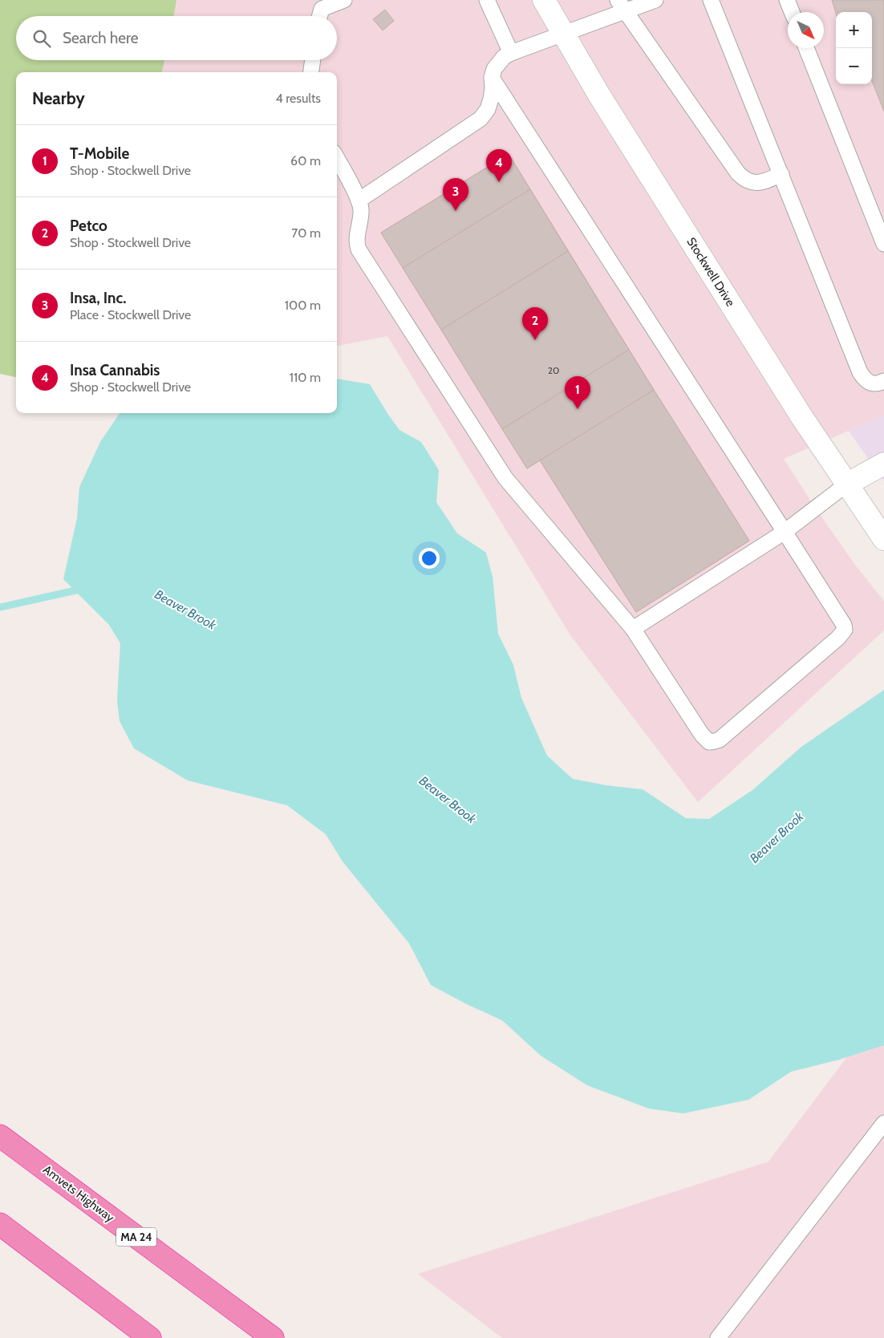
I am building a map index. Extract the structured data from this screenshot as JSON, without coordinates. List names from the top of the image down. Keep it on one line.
{"streets":{"highway":["Amvets Highway","MA 24"],"street":["Stockwell Drive"]},"water":["Beaver Brook"],"house_numbers":["20"],"north":"bottom right","page":{"map_buttons":["+","−"],"search":"Search here","heading":["Nearby","4 results"],"list":[{"mark":"1","name":"T-Mobile","note":"Shop · Stockwell Drive","value":"60 m"},{"mark":"2","name":"Petco","note":"Shop · Stockwell Drive","value":"70 m"},{"mark":"3","name":"Insa, Inc.","note":"Place · Stockwell Drive","value":"100 m"},{"mark":"4","name":"Insa Cannabis","note":"Shop · Stockwell Drive","value":"110 m"}],"pins":["4","3","2","1"]}}
